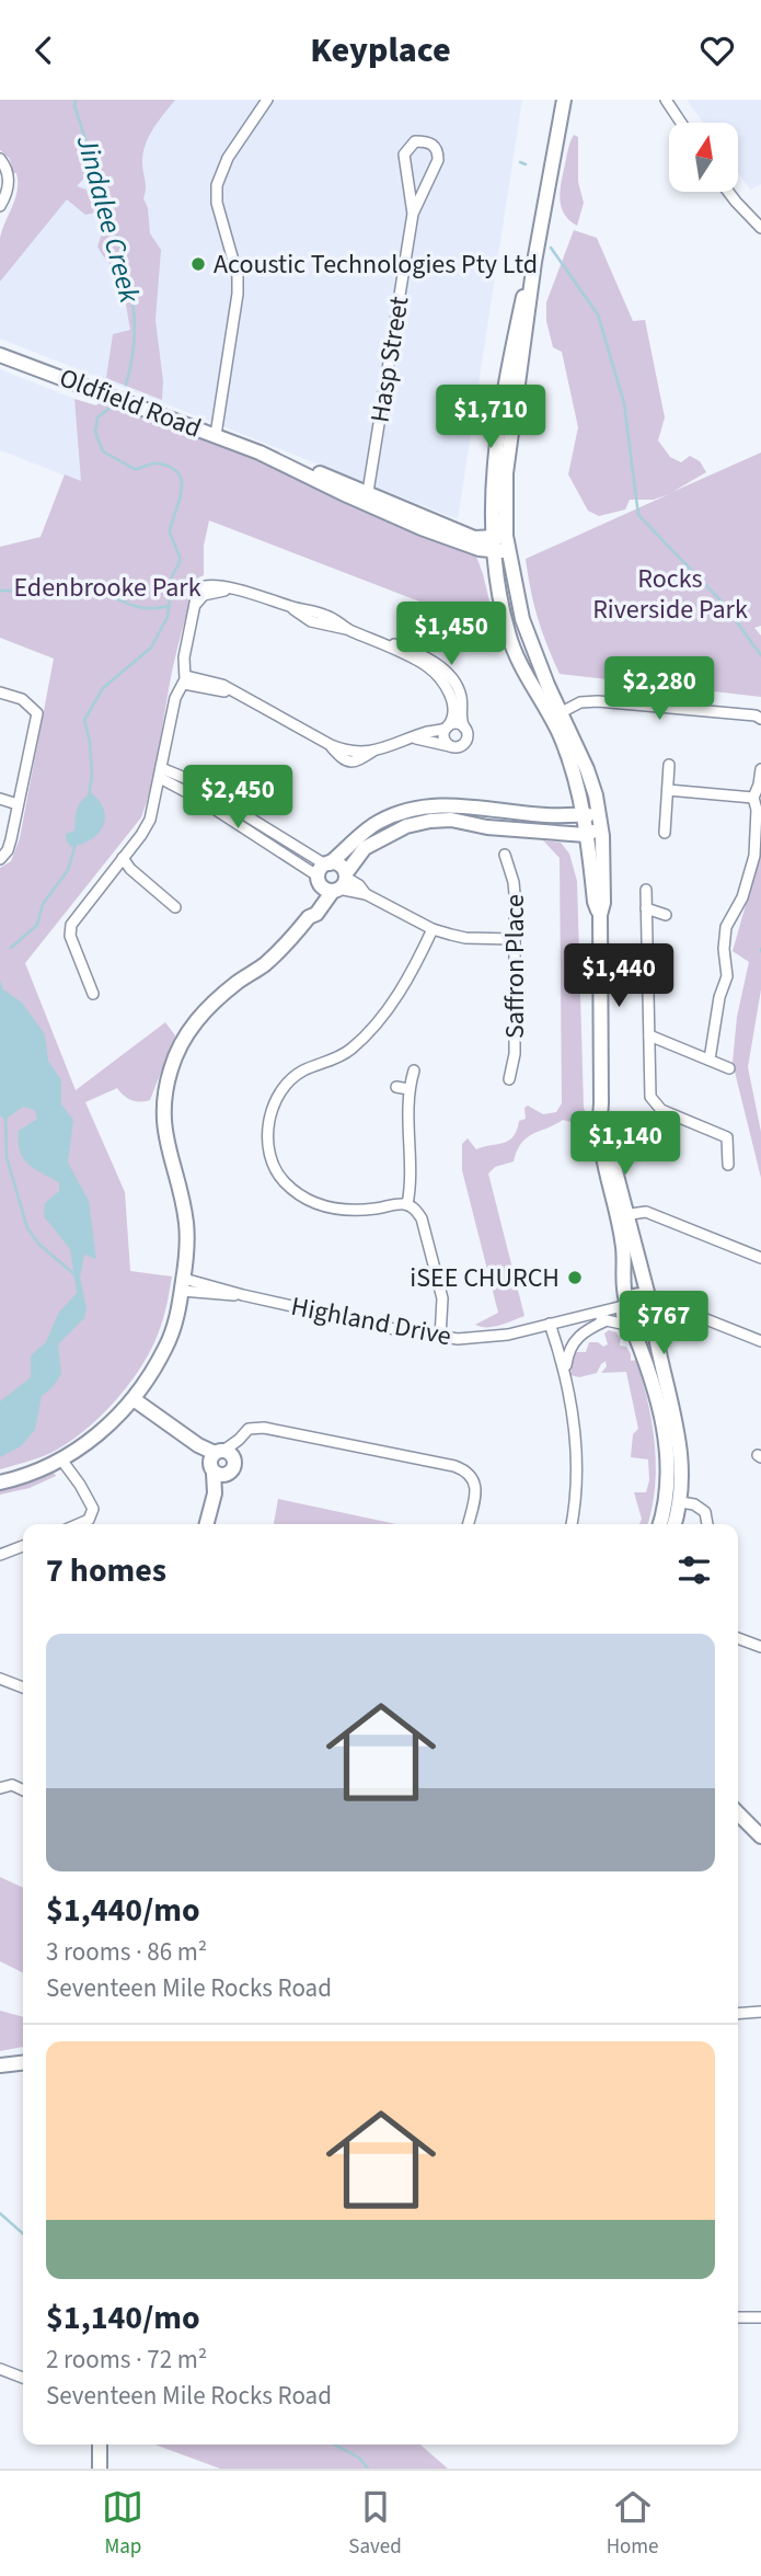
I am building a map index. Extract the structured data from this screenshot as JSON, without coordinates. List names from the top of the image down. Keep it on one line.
{"streets":{"main road":["Oldfield Road"],"street":["Hasp Street","Saffron Place","Highland Drive"]},"crossings":[["Hasp Street","Oldfield Road"]],"water":["Jindalee Creek"],"parks":["Rocks Riverside Park","Edenbrooke Park"],"places":["Acoustic Technologies Pty Ltd","iSEE CHURCH"],"north":"top","page":{"header":"Keyplace","price":["$1,710","$1,450","$2,280","$2,450","$1,440","$1,140","$767"],"heading":"7 homes","list":[{"name":"$1,440/mo","note":"3 rooms · 86 m² · Seventeen Mile Rocks Road"},{"name":"$1,140/mo","note":"2 rooms · 72 m² · Seventeen Mile Rocks Road"}],"tabs":["Map","Saved","Home"]}}
